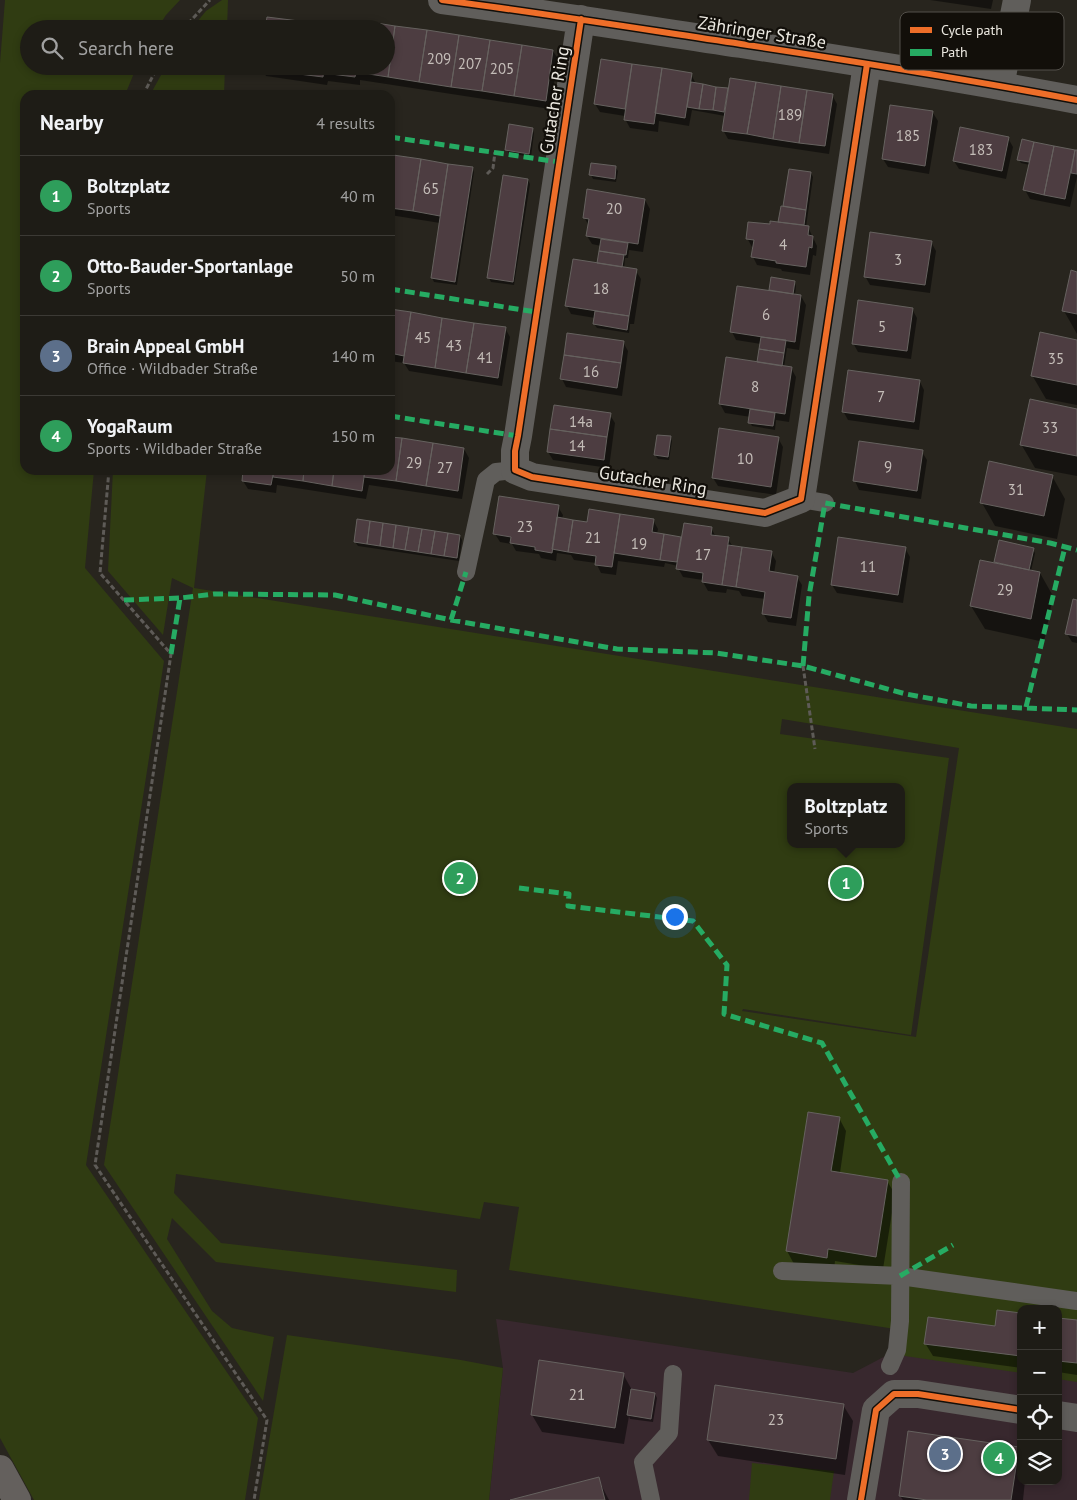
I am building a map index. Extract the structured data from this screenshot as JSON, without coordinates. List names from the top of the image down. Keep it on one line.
{"streets":{"street":["Zähringer Straße","Gutacher Ring"]},"crossings":[["Zähringer Straße","Gutacher Ring"]],"house_numbers":["209","207","205","189","185","183","65","20","4","3","18","6","5","45","43","41","35","16","8","7","14a","33","14","10","29","9","27","31","23","21","19","17","11","29","21","23"],"legend":["Cycle path","Path"],"page":{"search":"Search here","heading":["Nearby","4 results"],"list":[{"mark":"1","name":"Boltzplatz","note":"Sports","value":"40 m"},{"mark":"2","name":"Otto-Bauder-Sportanlage","note":"Sports","value":"50 m"},{"mark":"3","name":"Brain Appeal GmbH","note":"Office · Wildbader Straße","value":"140 m"},{"mark":"4","name":"YogaRaum","note":"Sports · Wildbader Straße","value":"150 m"}],"popup":["Boltzplatz","Sports"],"pins":["2","1","3","4"],"map_buttons":["+","−"]}}
